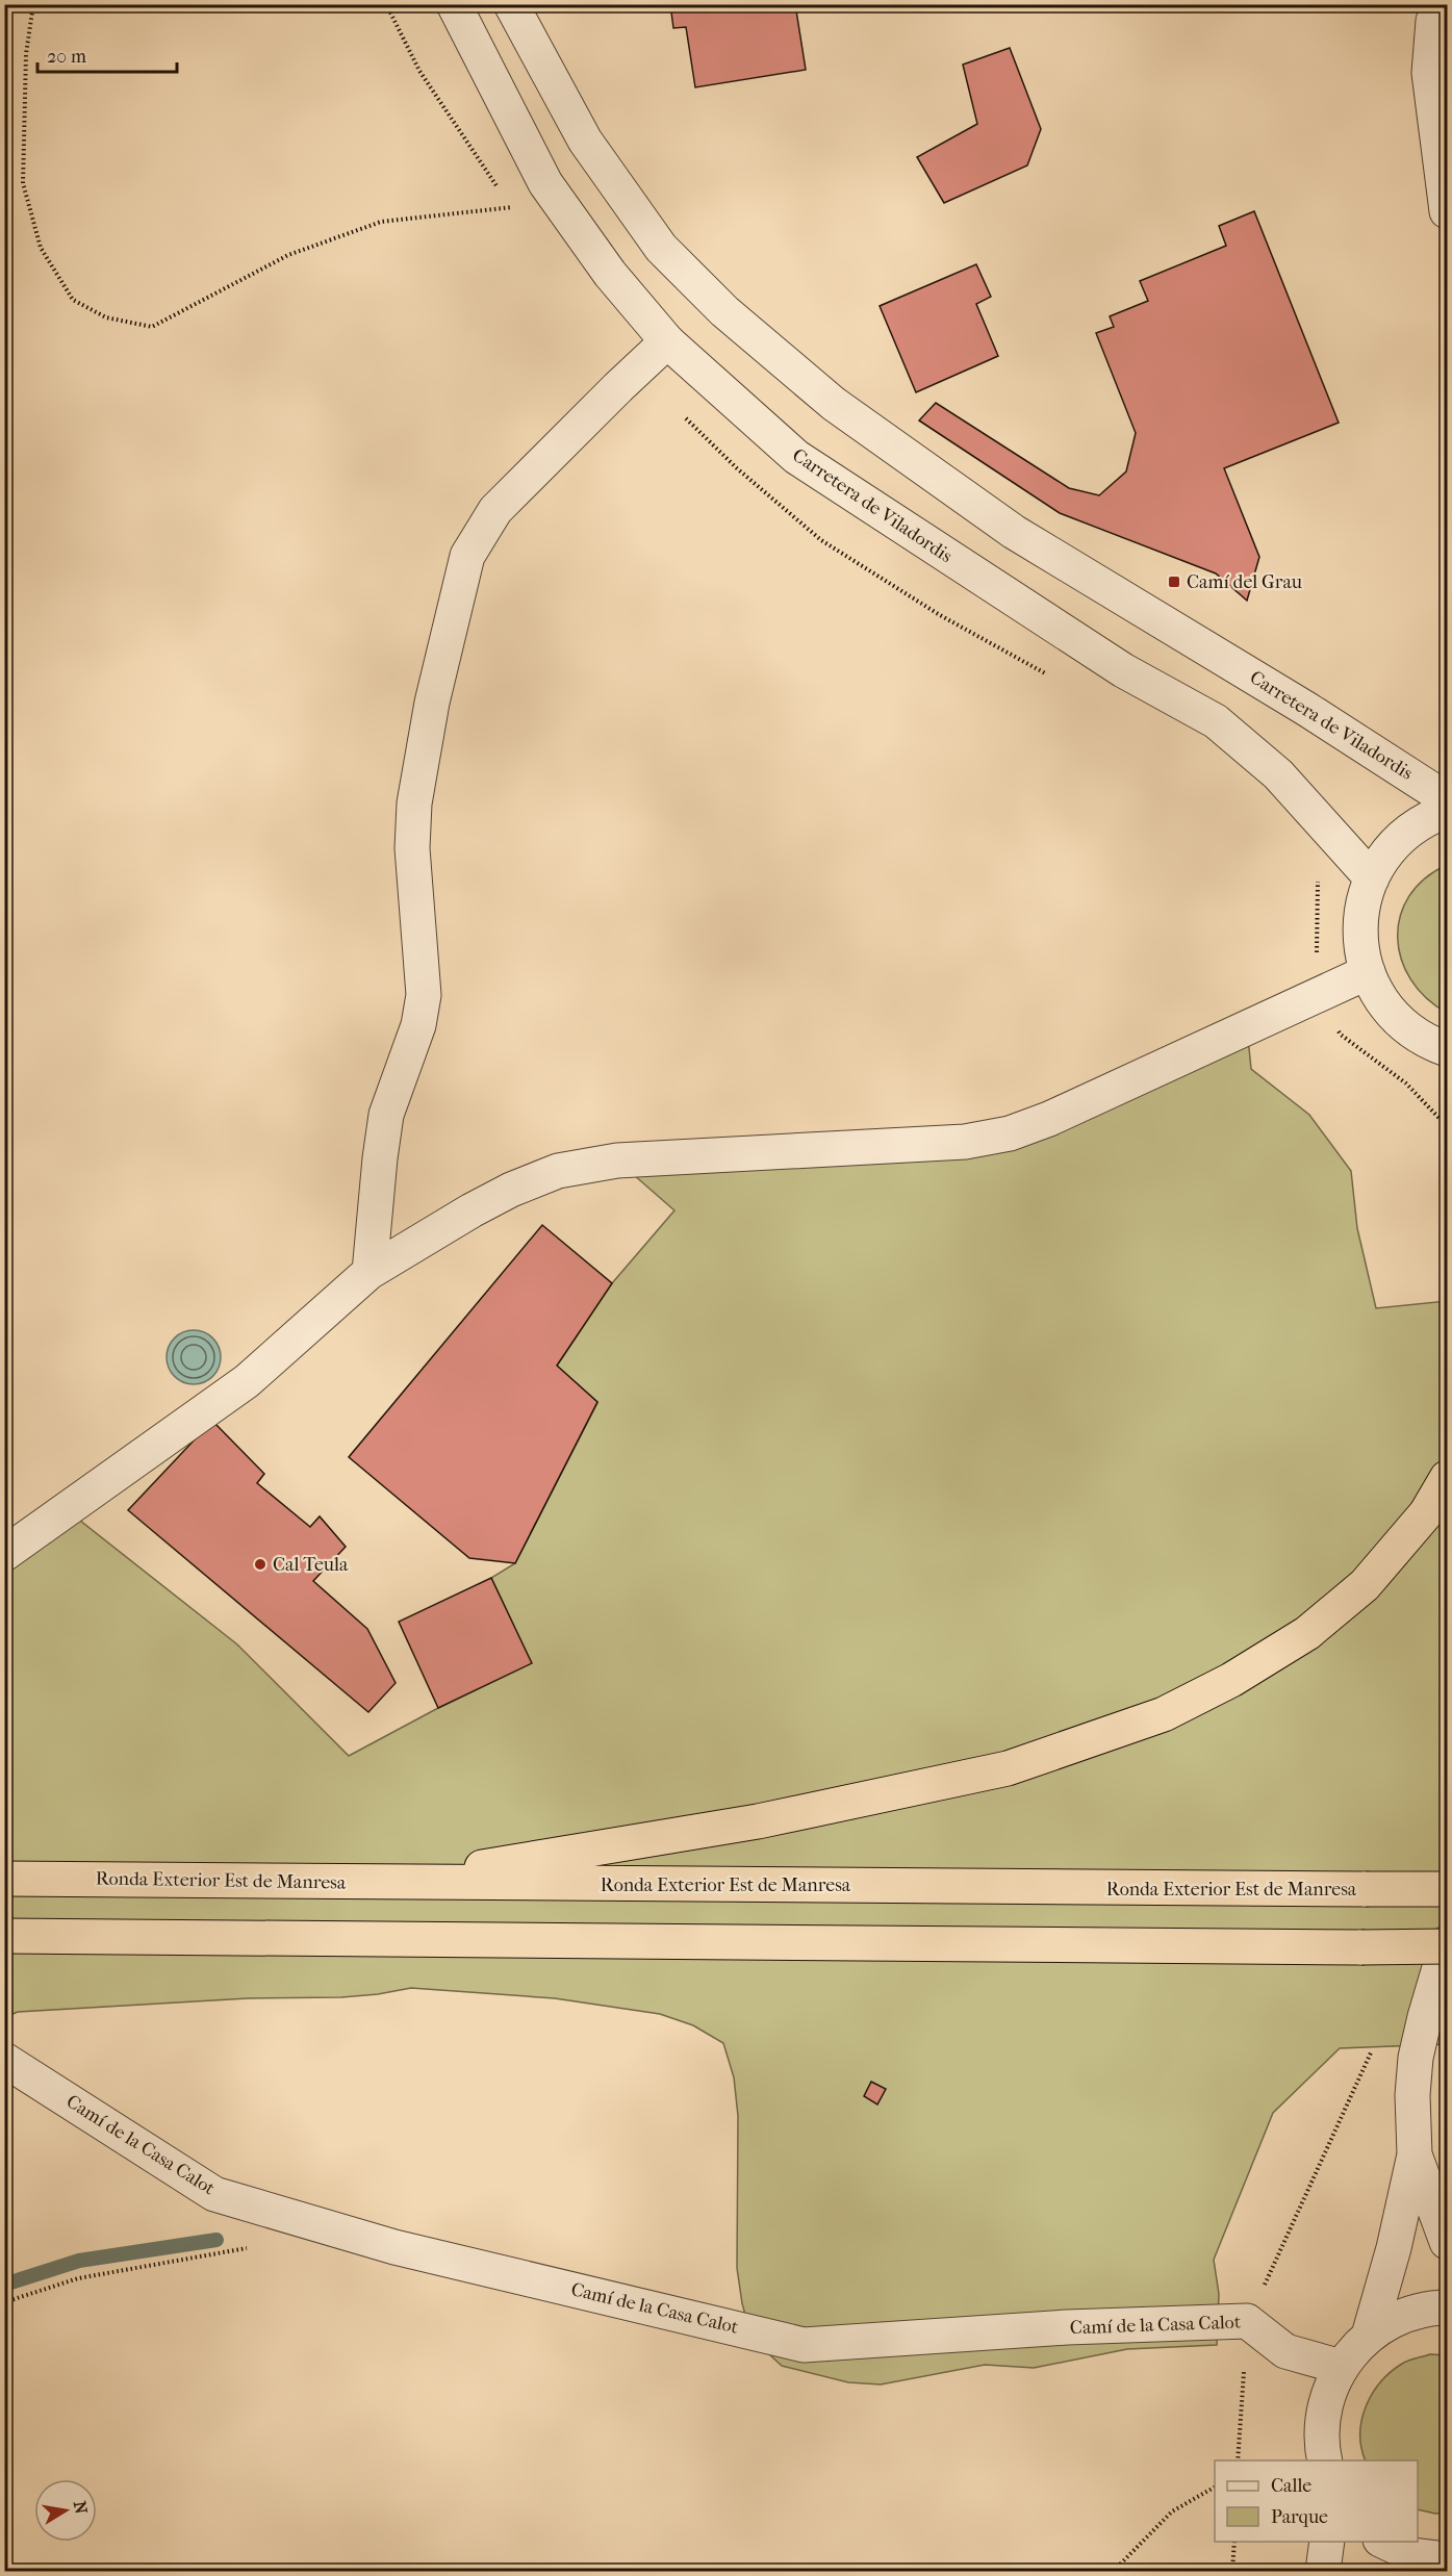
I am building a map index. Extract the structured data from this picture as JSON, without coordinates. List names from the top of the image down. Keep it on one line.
{"streets":{"highway":["Ronda Exterior Est de Manresa"],"street":["Carretera de Viladordis","Camí de la Casa Calot"]},"places":{"transit":["Camí del Grau"],"other":["Cal Teula"]},"legend":["Calle","Parque"],"scale_bar":"20 m","north":"right"}
